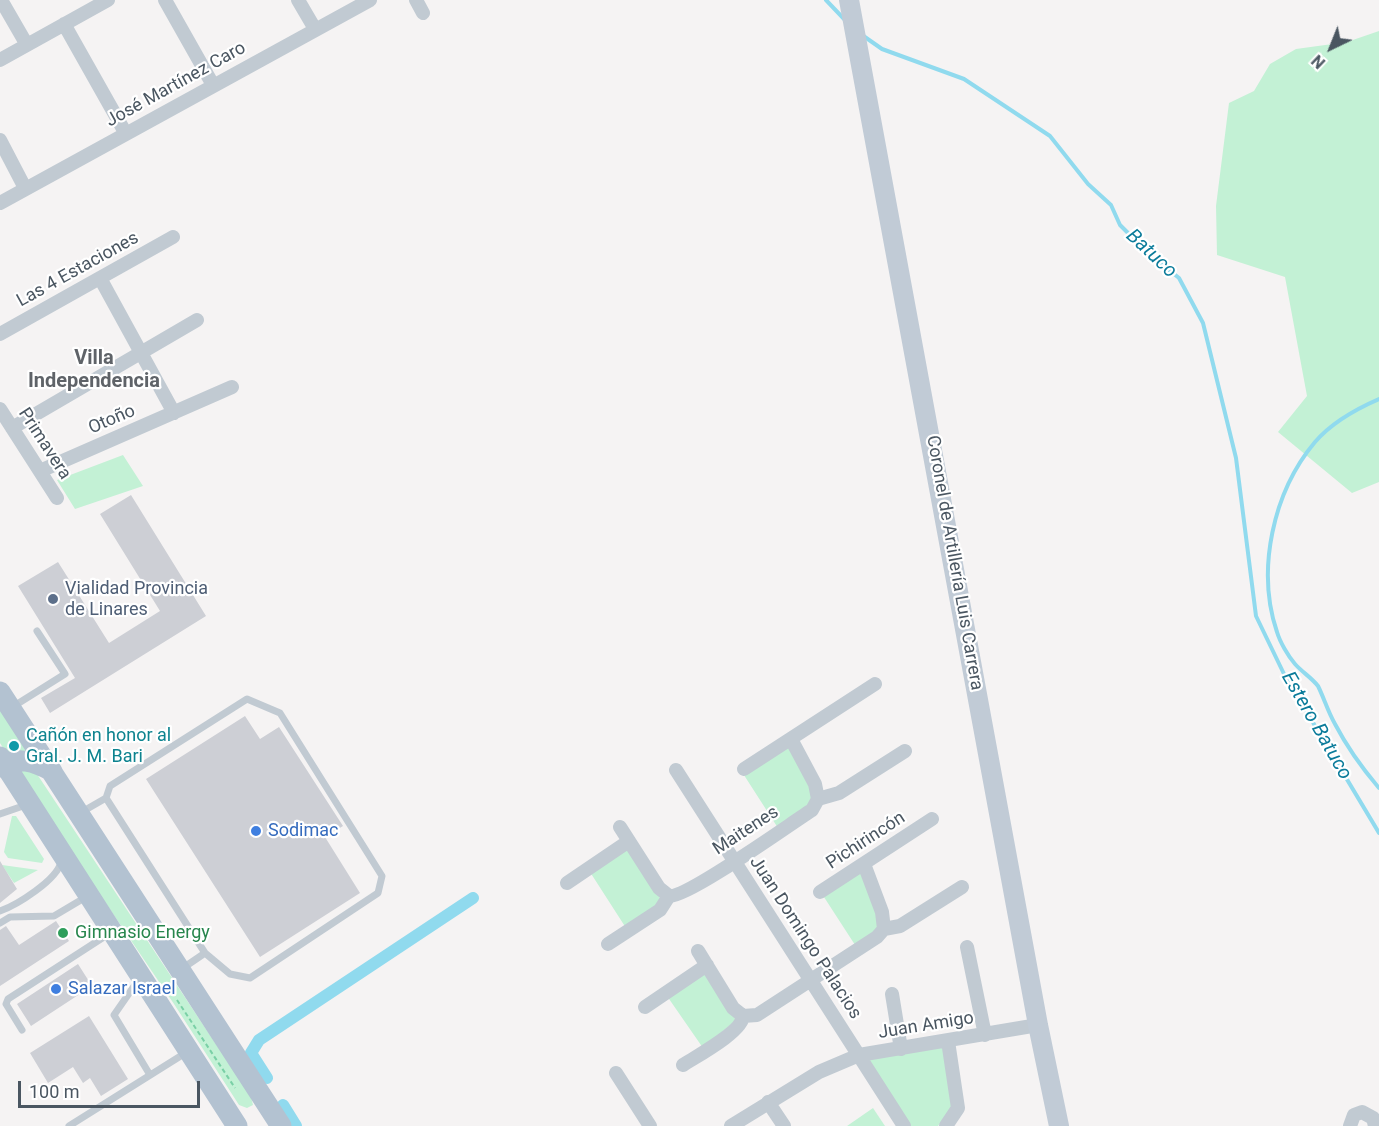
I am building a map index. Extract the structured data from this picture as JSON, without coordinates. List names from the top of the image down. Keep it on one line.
{"streets":{"street":["José Martínez Caro","Las 4 Estaciones","Otoño","Primavera","Coronel de Artillería Luis Carrera","Maitenes","Pichirincón","Juan Domingo Palacios","Juan Amigo"]},"crossings":[["Otoño","Primavera"],["Coronel de Artillería Luis Carrera","Juan Amigo"],["Maitenes","Juan Domingo Palacios"],["Juan Domingo Palacios","Juan Amigo"]],"districts":["Villa Independencia"],"water":["Batuco","Estero Batuco"],"places":["Vialidad Provincia de Linares","Cañón en honor al Gral. J. M. Bari","Sodimac","Gimnasio Energy","Salazar Israel"],"scale_bar":"100 m","north":"bottom left"}
